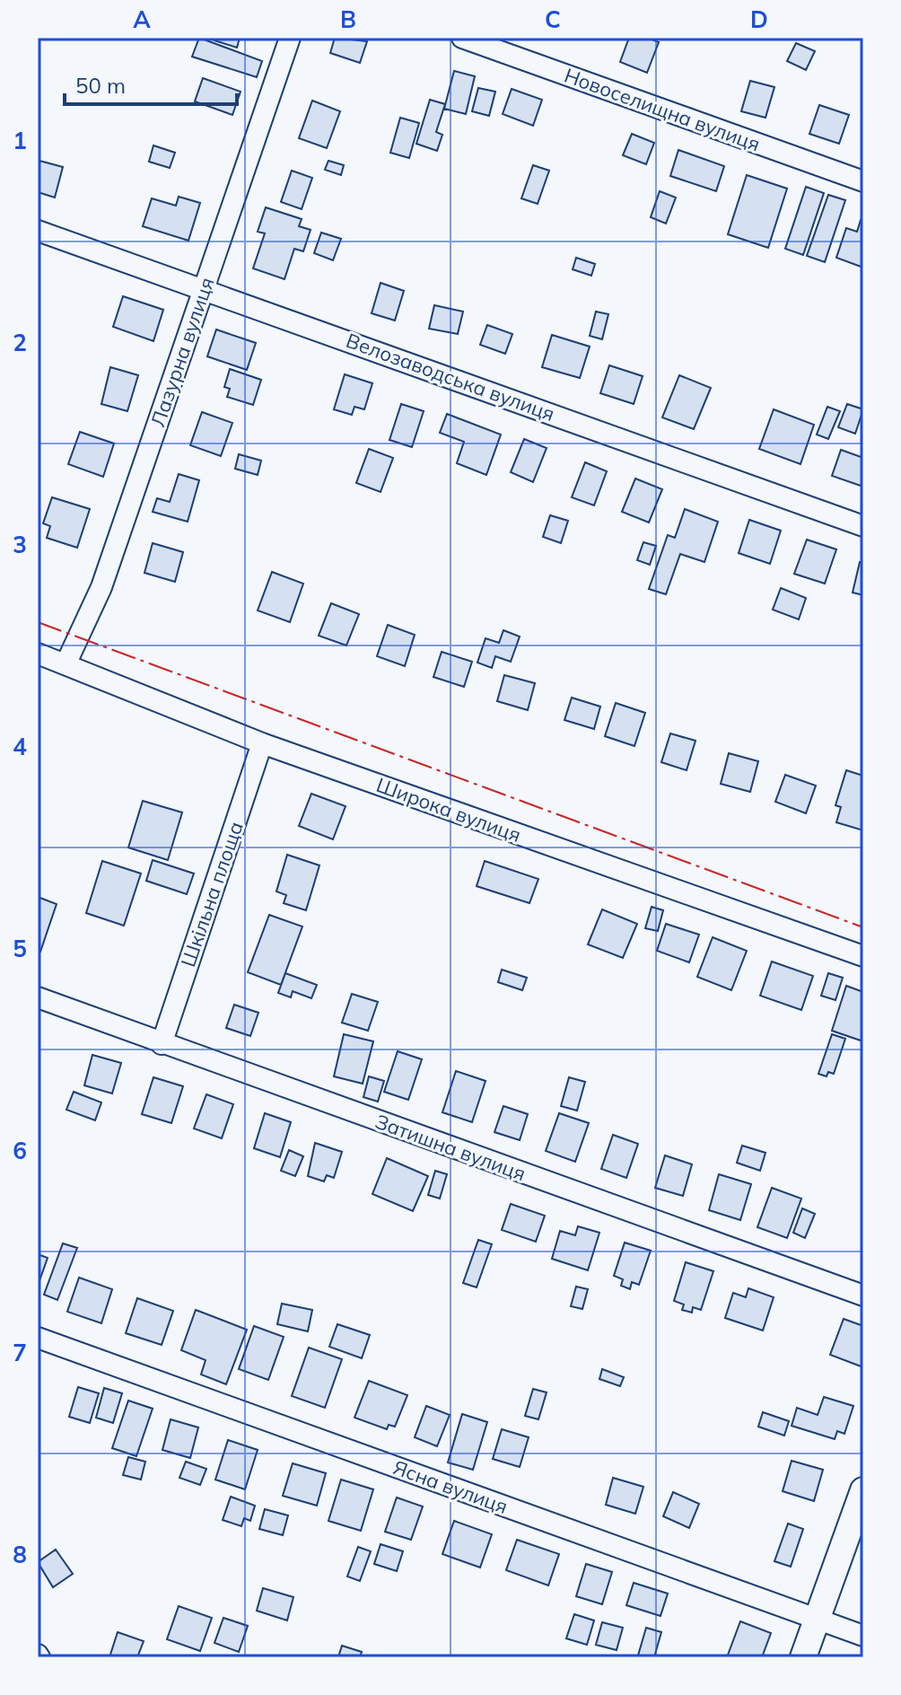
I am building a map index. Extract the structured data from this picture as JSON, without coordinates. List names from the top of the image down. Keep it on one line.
{"streets":{"street":["Новоселищна вулиця","Лазурна вулиця","Велозаводська вулиця","Широка вулиця","Шкільна площа","Затишна вулиця","Ясна вулиця"]},"crossings":[["Лазурна вулиця","Велозаводська вулиця"],["Лазурна вулиця","Широка вулиця"],["Широка вулиця","Шкільна площа"],["Шкільна площа","Затишна вулиця"]],"scale_bar":"50 m","grid":{"columns":["A","B","C","D"],"rows":["1","2","3","4","5","6","7","8"]}}
